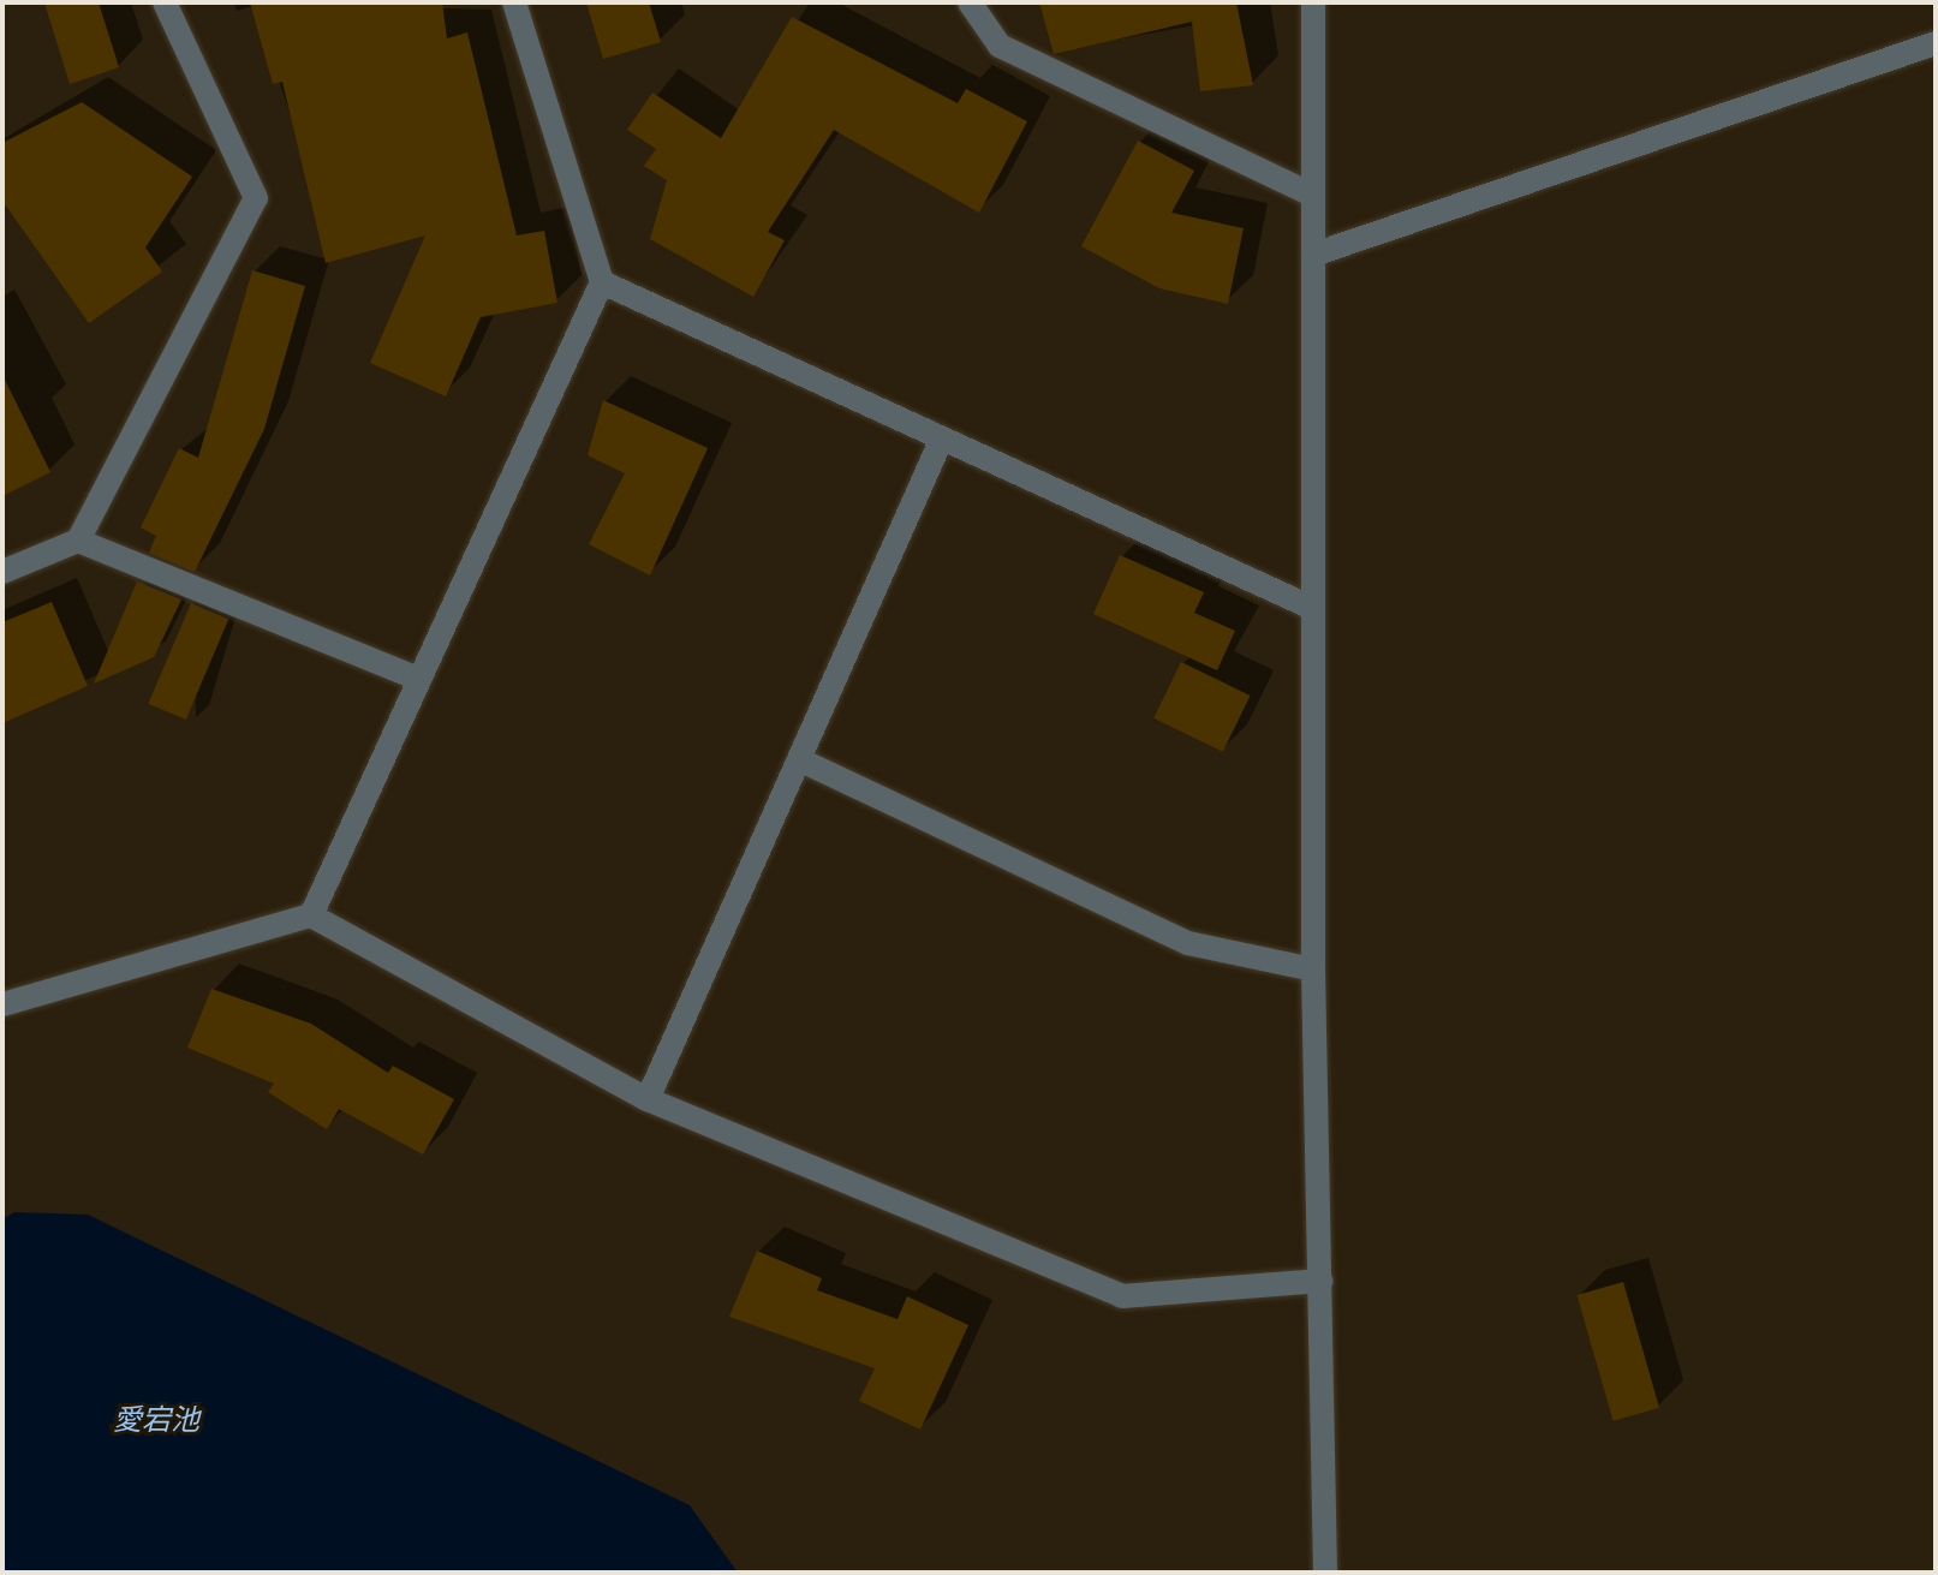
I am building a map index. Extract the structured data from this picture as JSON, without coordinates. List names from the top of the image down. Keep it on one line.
{"water":["愛宕池"]}
